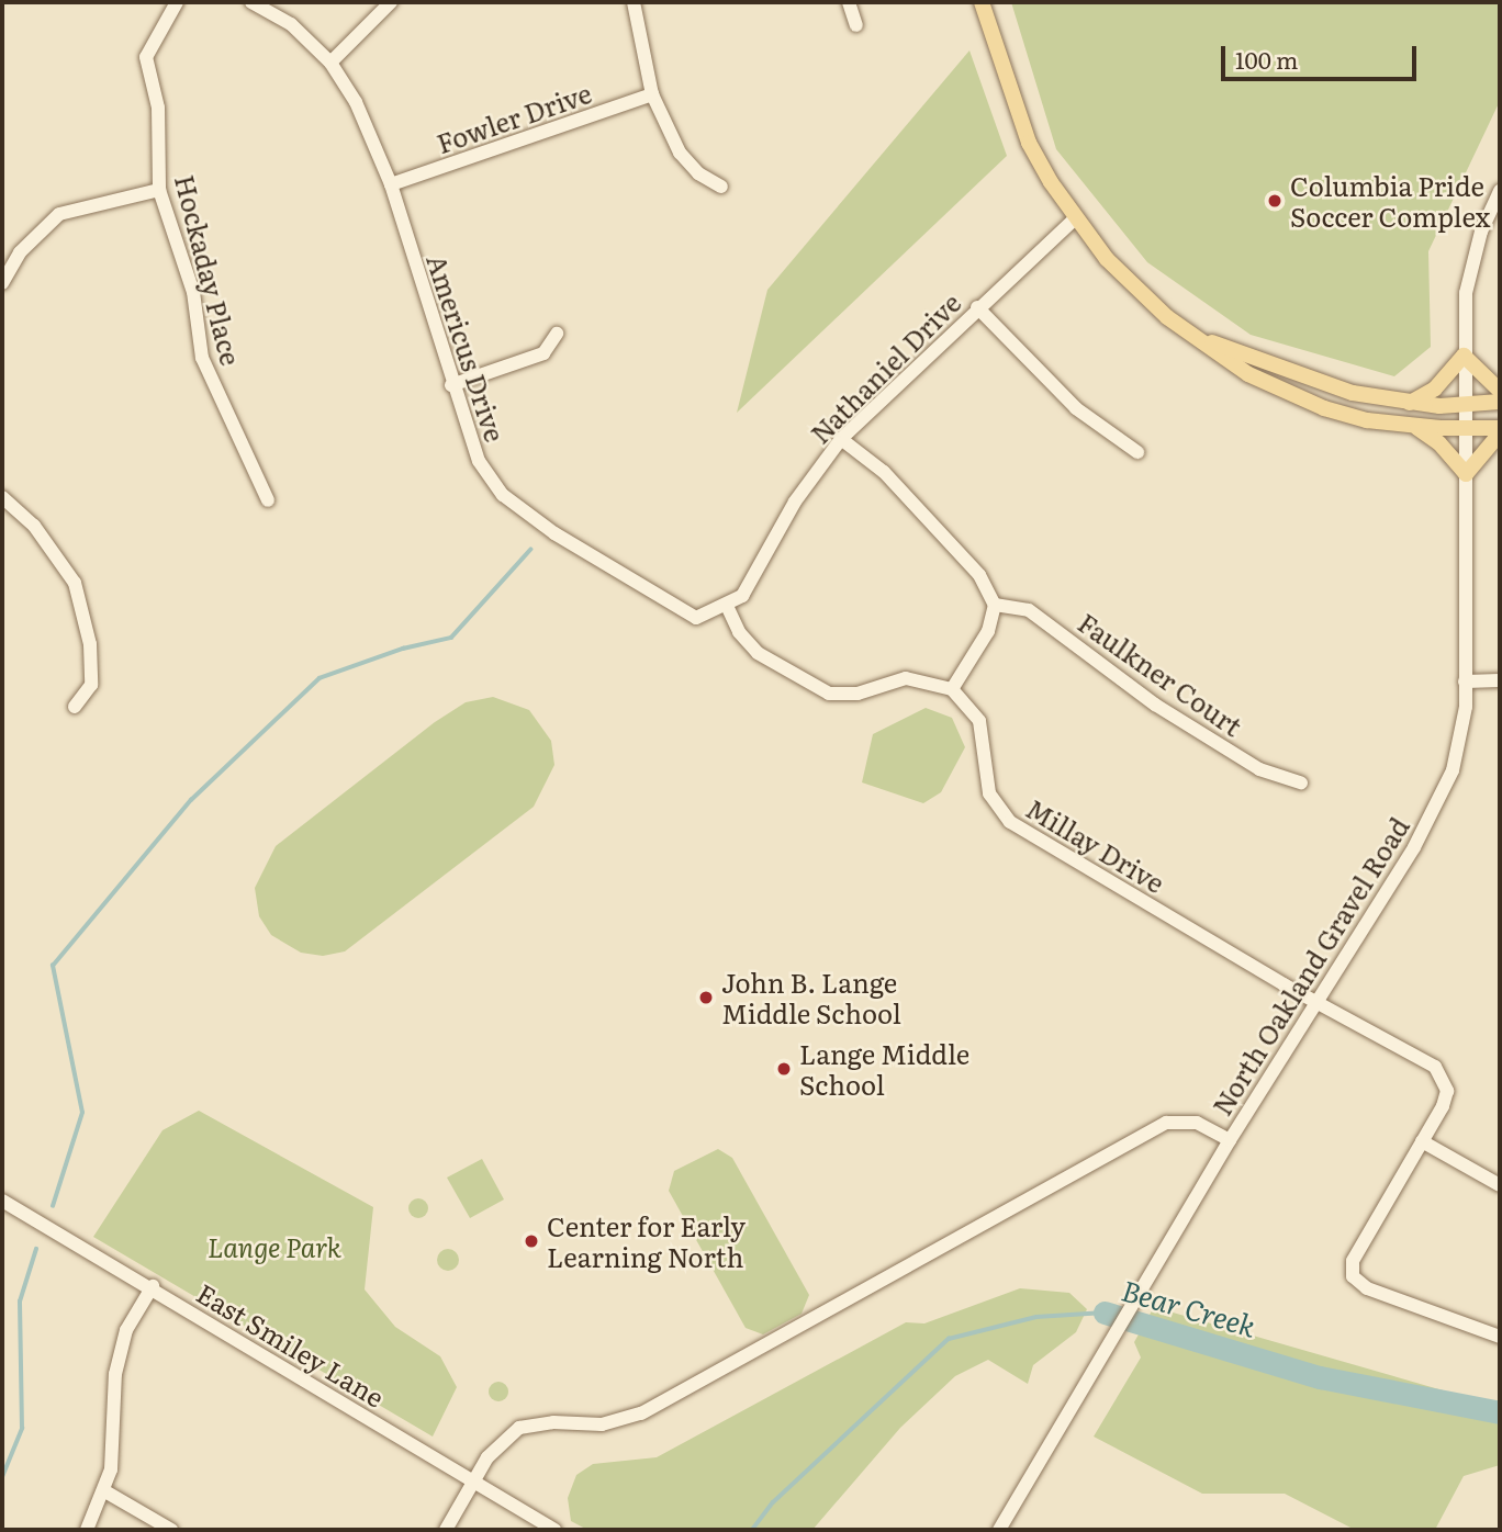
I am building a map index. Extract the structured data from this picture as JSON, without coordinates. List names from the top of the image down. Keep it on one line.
{"streets":{"street":["Fowler Drive","Hockaday Place","Americus Drive","Nathaniel Drive","Faulkner Court","Millay Drive","North Oakland Gravel Road","East Smiley Lane"]},"crossings":[["Fowler Drive","Americus Drive"],["Americus Drive","Nathaniel Drive"],["Millay Drive","North Oakland Gravel Road"]],"water":["Bear Creek"],"parks":["Lange Park"],"places":["Columbia Pride Soccer Complex","John B. Lange Middle School","Lange Middle School","Center for Early Learning North"],"scale_bar":"100 m"}
